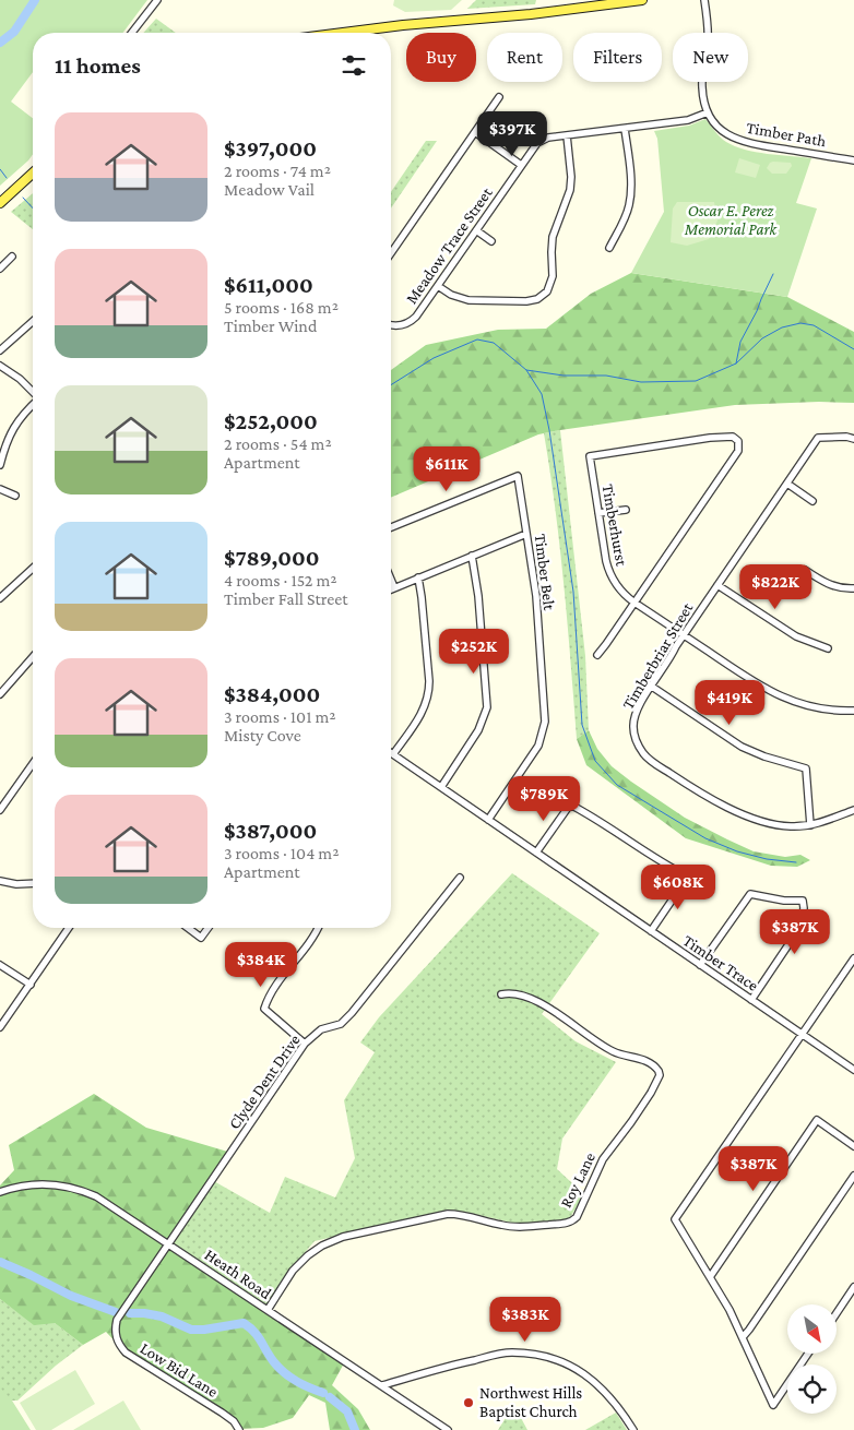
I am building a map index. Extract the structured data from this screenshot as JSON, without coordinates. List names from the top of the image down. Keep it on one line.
{"streets":{"street":["Timber Path","Meadow Trace Street","Timberhurst","Timber Belt","Timberbriar Street","Timber Trace","Clyde Dent Drive","Roy Lane","Heath Road","Low Bid Lane"]},"crossings":[["Timber Path","Meadow Trace Street"],["Timberhurst","Timberbriar Street"],["Timber Belt","Timber Trace"],["Clyde Dent Drive","Heath Road"],["Clyde Dent Drive","Low Bid Lane"],["Roy Lane","Heath Road"],["Heath Road","Low Bid Lane"]],"parks":["Oscar E. Perez Memorial Park"],"places":["Northwest Hills Baptist Church"],"north":"bottom right","page":{"chip":["Buy","Rent","Filters","New"],"heading":"11 homes","list":[{"name":"$397,000","note":"2 rooms · 74 m² · Meadow Vail"},{"name":"$611,000","note":"5 rooms · 168 m² · Timber Wind"},{"name":"$252,000","note":"2 rooms · 54 m² · Apartment"},{"name":"$789,000","note":"4 rooms · 152 m² · Timber Fall Street"},{"name":"$384,000","note":"3 rooms · 101 m² · Misty Cove"},{"name":"$387,000","note":"3 rooms · 104 m² · Apartment"}],"price":["$397K","$611K","$822K","$252K","$419K","$789K","$608K","$387K","$384K","$387K","$383K"]}}
